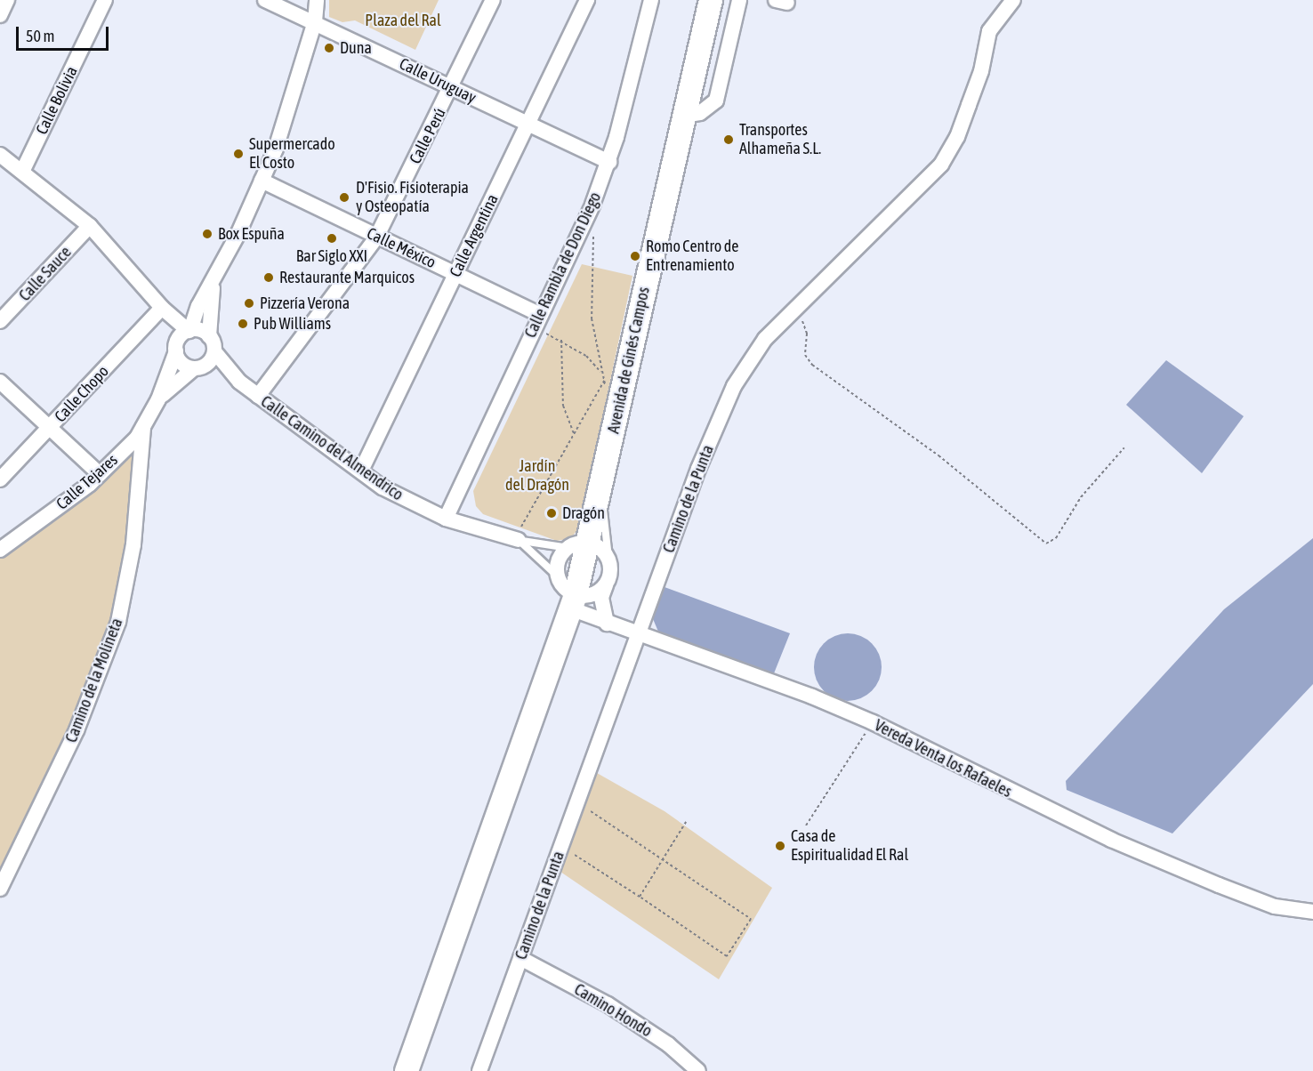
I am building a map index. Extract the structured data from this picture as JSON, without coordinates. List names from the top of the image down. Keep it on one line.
{"streets":{"main road":["Avenida de Ginés Campos"],"street":["Calle Uruguay","Calle Bolivia","Calle Perú","Calle Argentina","Calle México","Calle Rambla de Don Diego","Calle Sauce","Calle Chopo","Calle Camino del Almendrico","Calle Tejares","Camino de la Punta","Camino de la Molineta","Vereda Venta los Rafaeles","Camino Hondo"]},"crossings":[["Calle Uruguay","Calle Perú"],["Calle Uruguay","Calle Argentina"],["Calle Uruguay","Calle Rambla de Don Diego"],["Calle Perú","Calle México"],["Calle Perú","Calle Camino del Almendrico"],["Calle Argentina","Calle México"],["Calle Argentina","Calle Camino del Almendrico"],["Calle México","Calle Rambla de Don Diego"],["Calle Rambla de Don Diego","Calle Camino del Almendrico"],["Avenida de Ginés Campos","Vereda Venta los Rafaeles"],["Calle Camino del Almendrico","Calle Tejares"],["Calle Tejares","Camino de la Molineta"],["Camino de la Punta","Vereda Venta los Rafaeles"],["Camino de la Punta","Camino Hondo"]],"parks":["Plaza del Ral","Jardín del Dragón"],"places":["Duna","Transportes Alhameña S.L.","Supermercado El Costo","D'Fisio. Fisioterapia y Osteopatía","Box Espuña","Bar Siglo XXI","Romo Centro de Entrenamiento","Restaurante Marquicos","Pizzería Verona","Pub Williams","Dragón","Casa de Espiritualidad El Ral"],"scale_bar":"50 m"}
